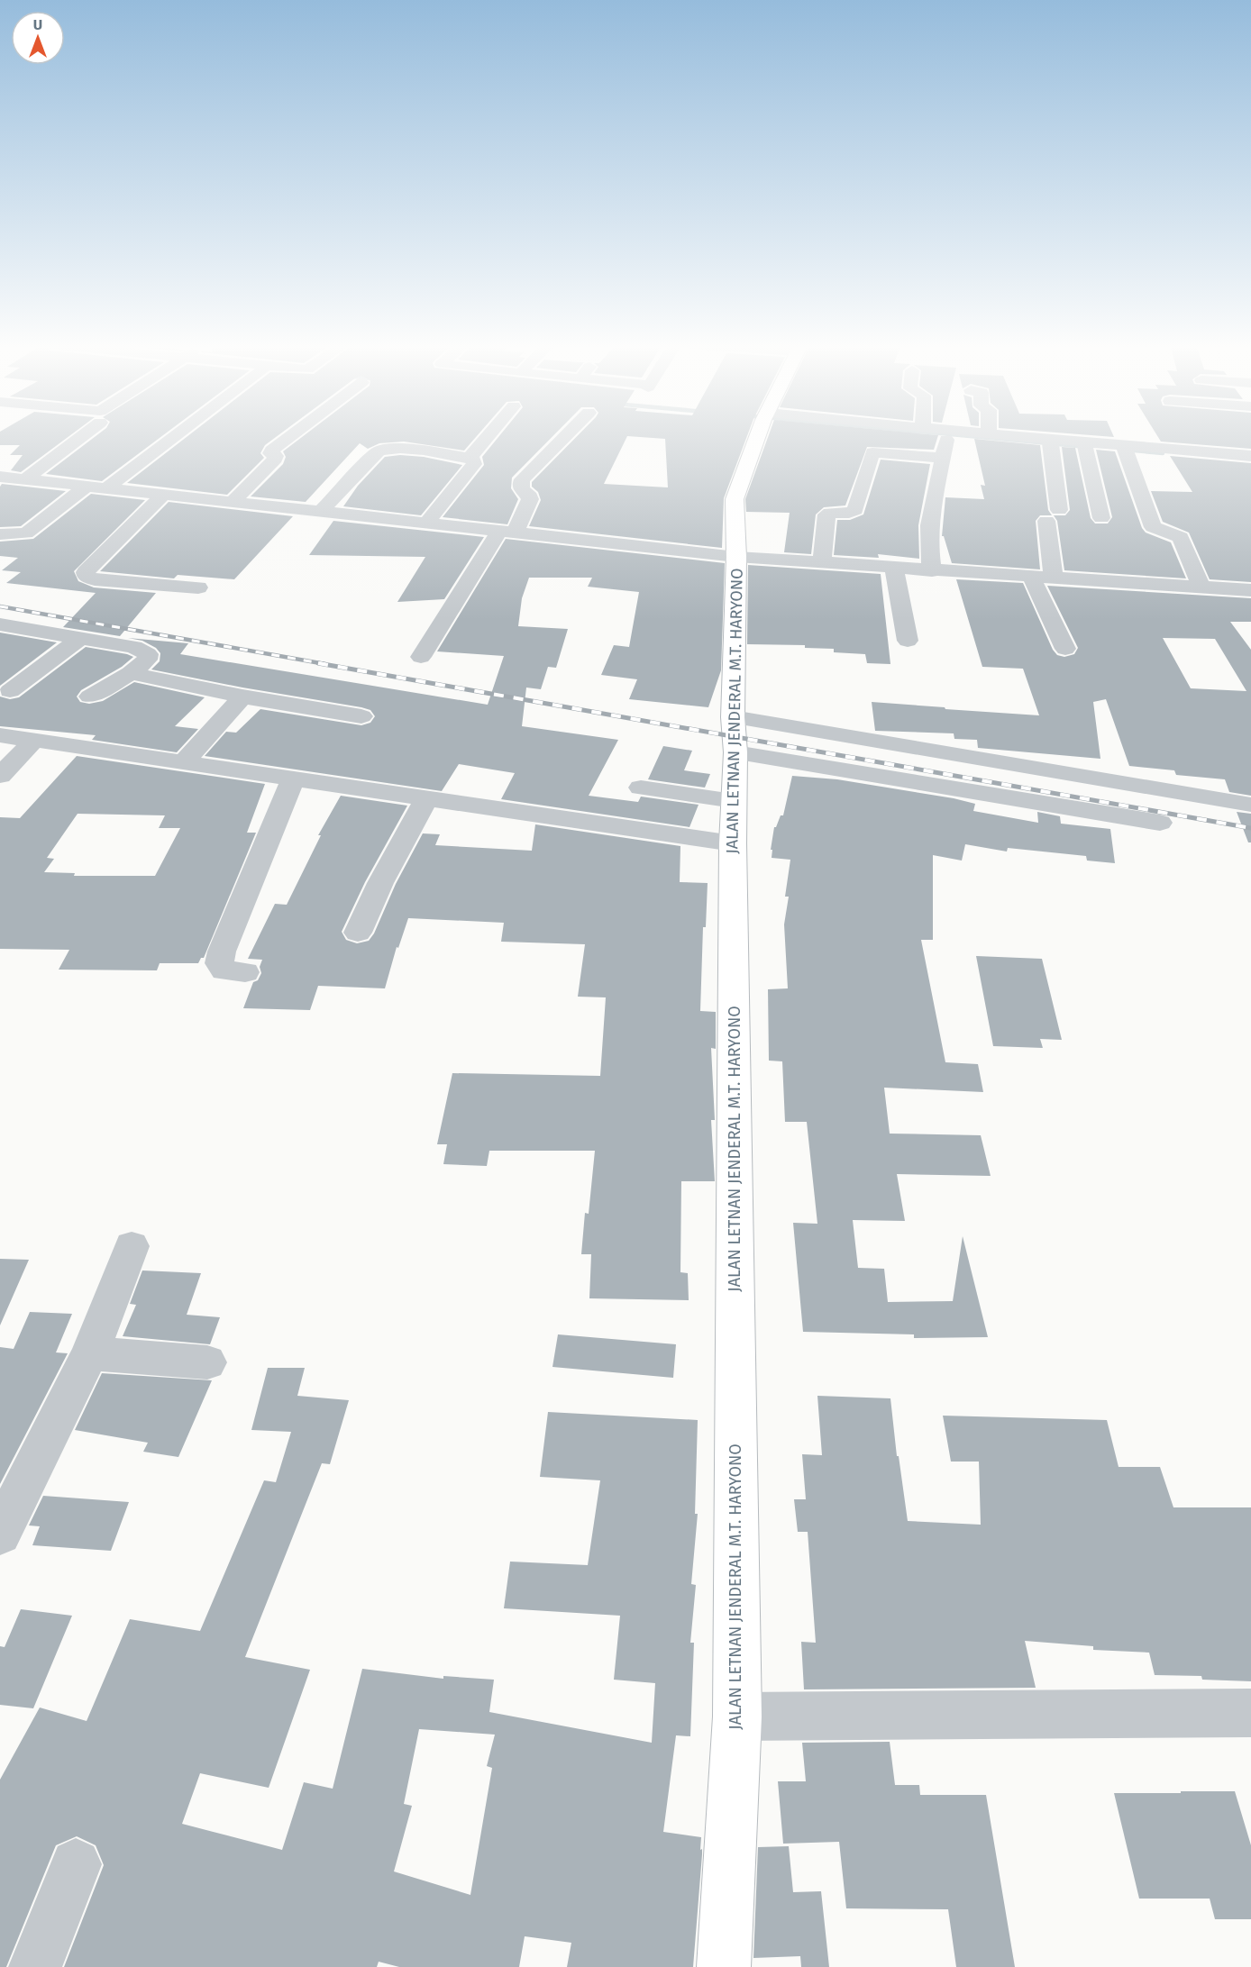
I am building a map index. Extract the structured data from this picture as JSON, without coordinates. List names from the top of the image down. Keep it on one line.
{"streets":{"main road":["JALAN LETNAN JENDERAL M.T. HARYONO"]},"north":"top"}
